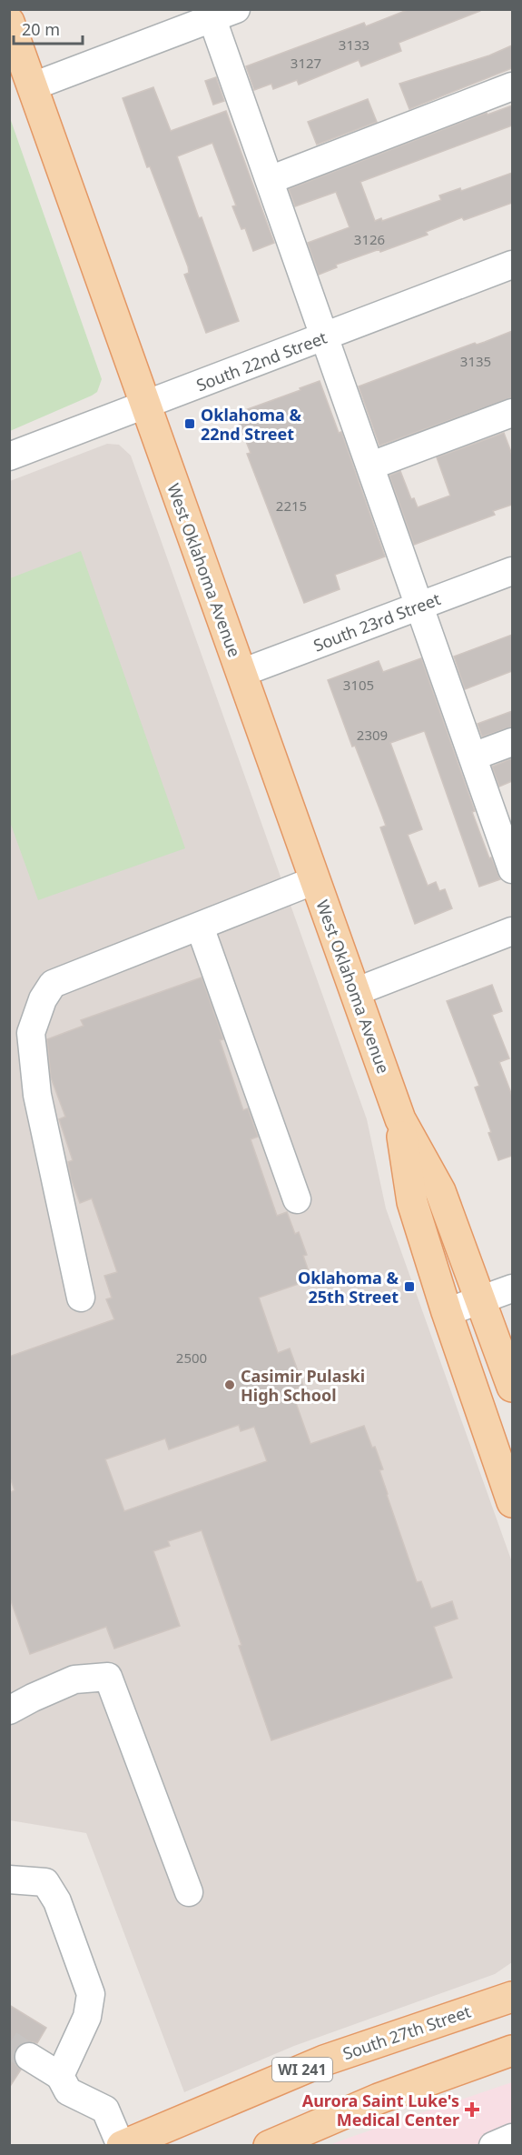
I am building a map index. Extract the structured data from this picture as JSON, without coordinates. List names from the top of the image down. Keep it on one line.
{"streets":{"main road":["West Oklahoma Avenue","South 27th Street","WI 241"],"street":["South 22nd Street","South 23rd Street"]},"crossings":[["South 22nd Street","West Oklahoma Avenue"],["West Oklahoma Avenue","South 23rd Street"]],"places":{"transit":["Oklahoma & 22nd Street","Oklahoma & 25th Street"],"other":["Casimir Pulaski High School"],"health":["Aurora Saint Luke's Medical Center"]},"house_numbers":["3133","3127","3126","3135","2215","3105","2309","2500"],"scale_bar":"20 m"}
